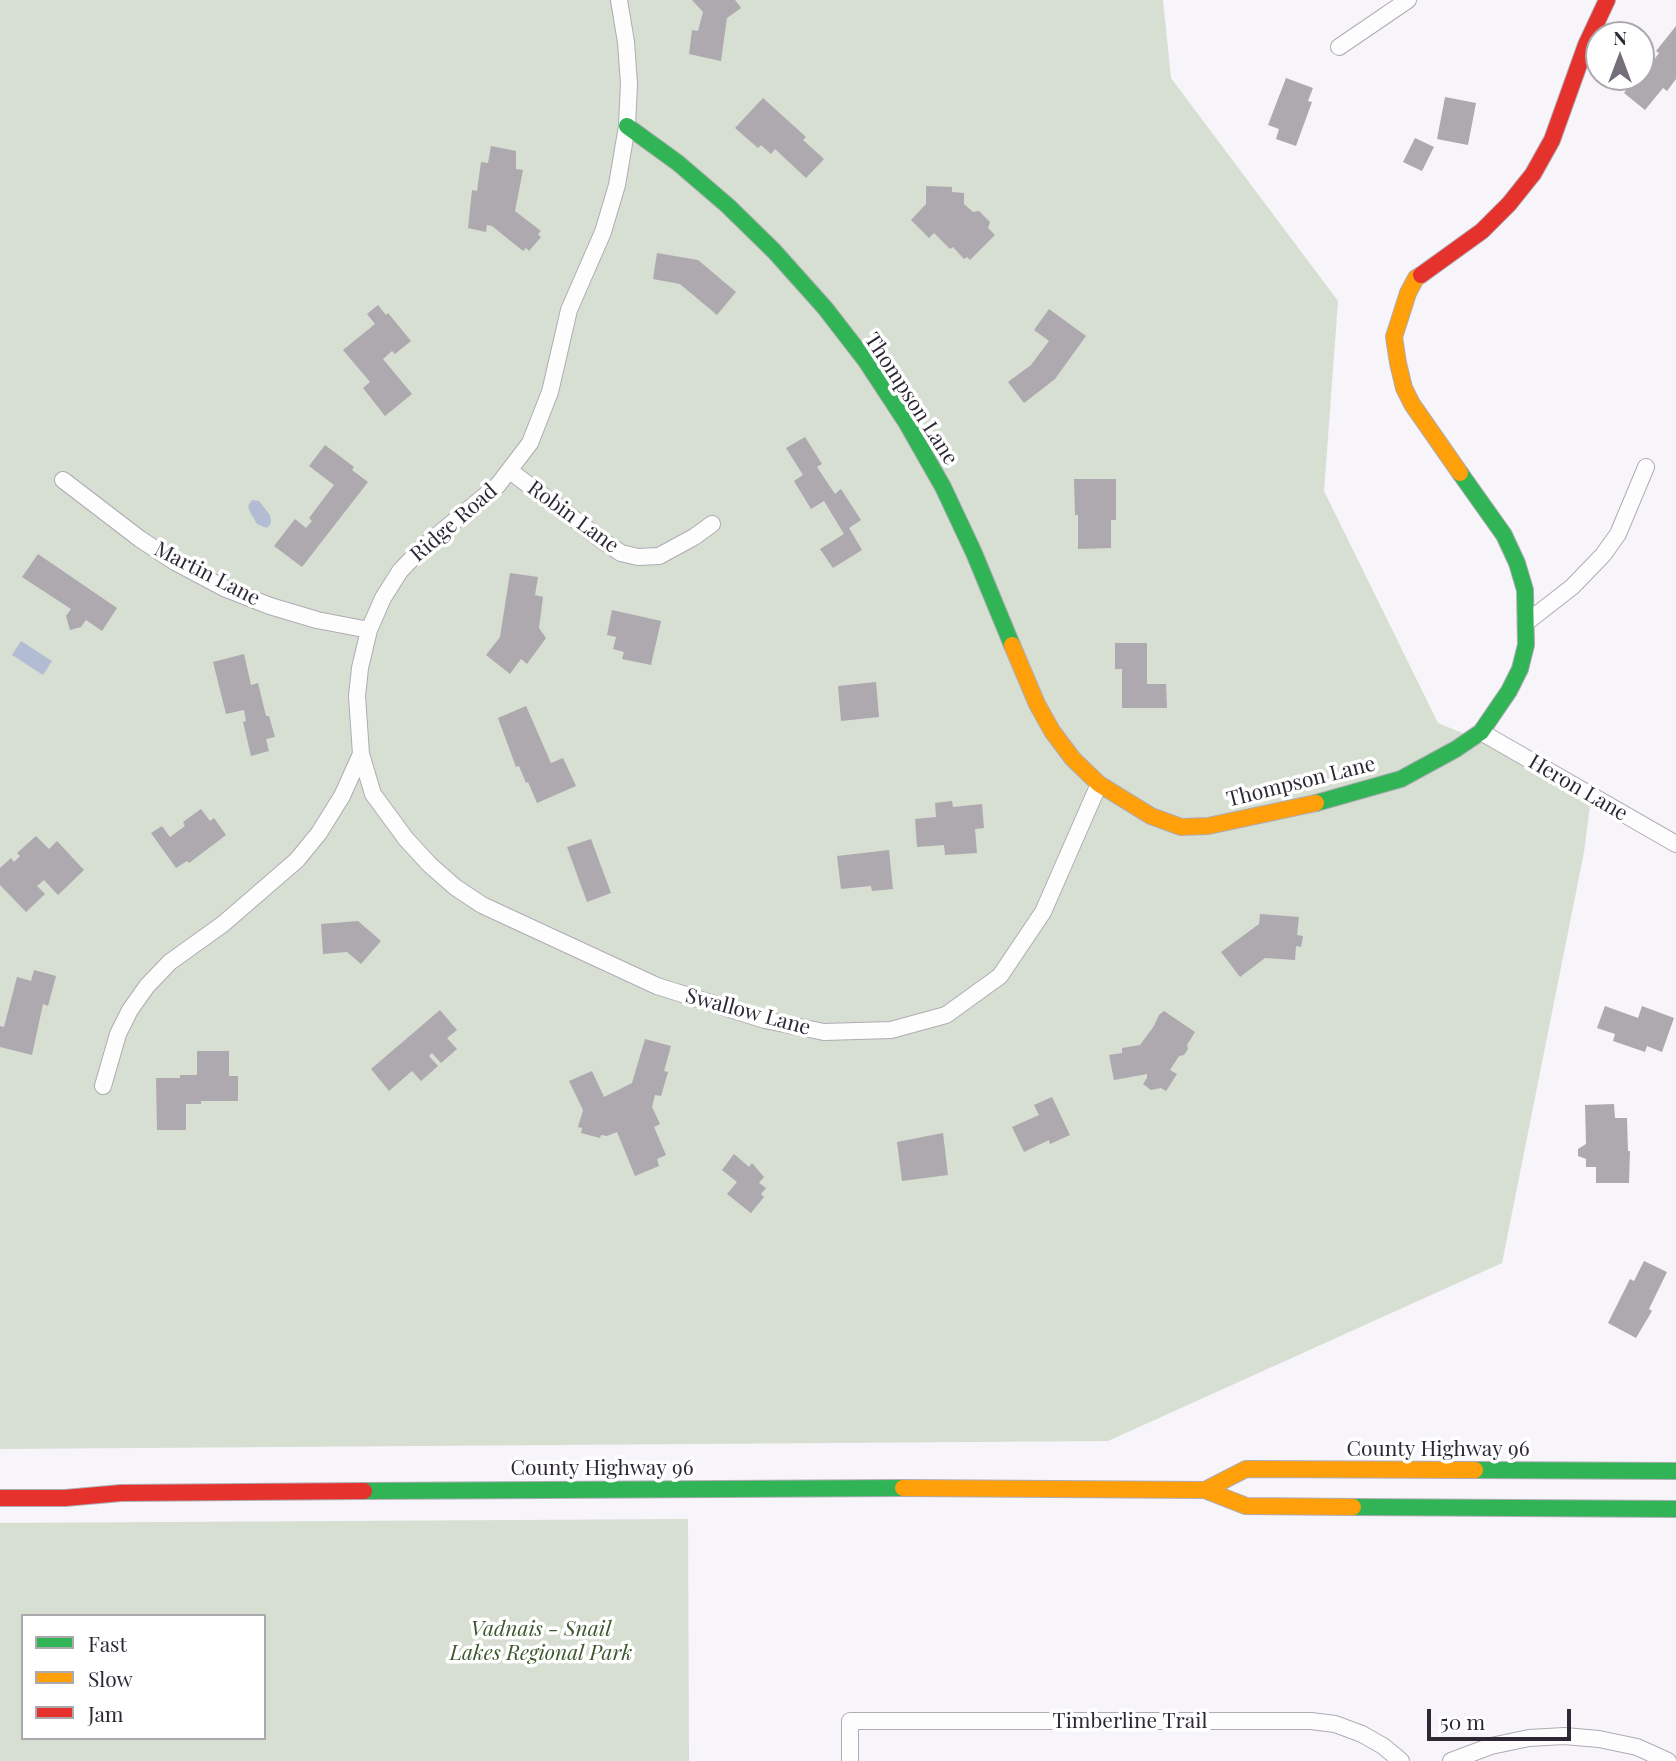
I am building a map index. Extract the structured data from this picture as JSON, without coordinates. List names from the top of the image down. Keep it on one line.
{"streets":{"main road":["Thompson Lane","County Highway 96"],"street":["Robin Lane","Ridge Road","Martin Lane","Heron Lane","Swallow Lane","Timberline Trail"]},"crossings":[["Thompson Lane","Ridge Road"],["Thompson Lane","Heron Lane"],["Thompson Lane","Swallow Lane"],["Robin Lane","Ridge Road"],["Ridge Road","Martin Lane"],["Ridge Road","Swallow Lane"]],"parks":["Vadnais - Snail Lakes Regional Park"],"legend":["Fast","Slow","Jam"],"scale_bar":"50 m","north":"top"}
